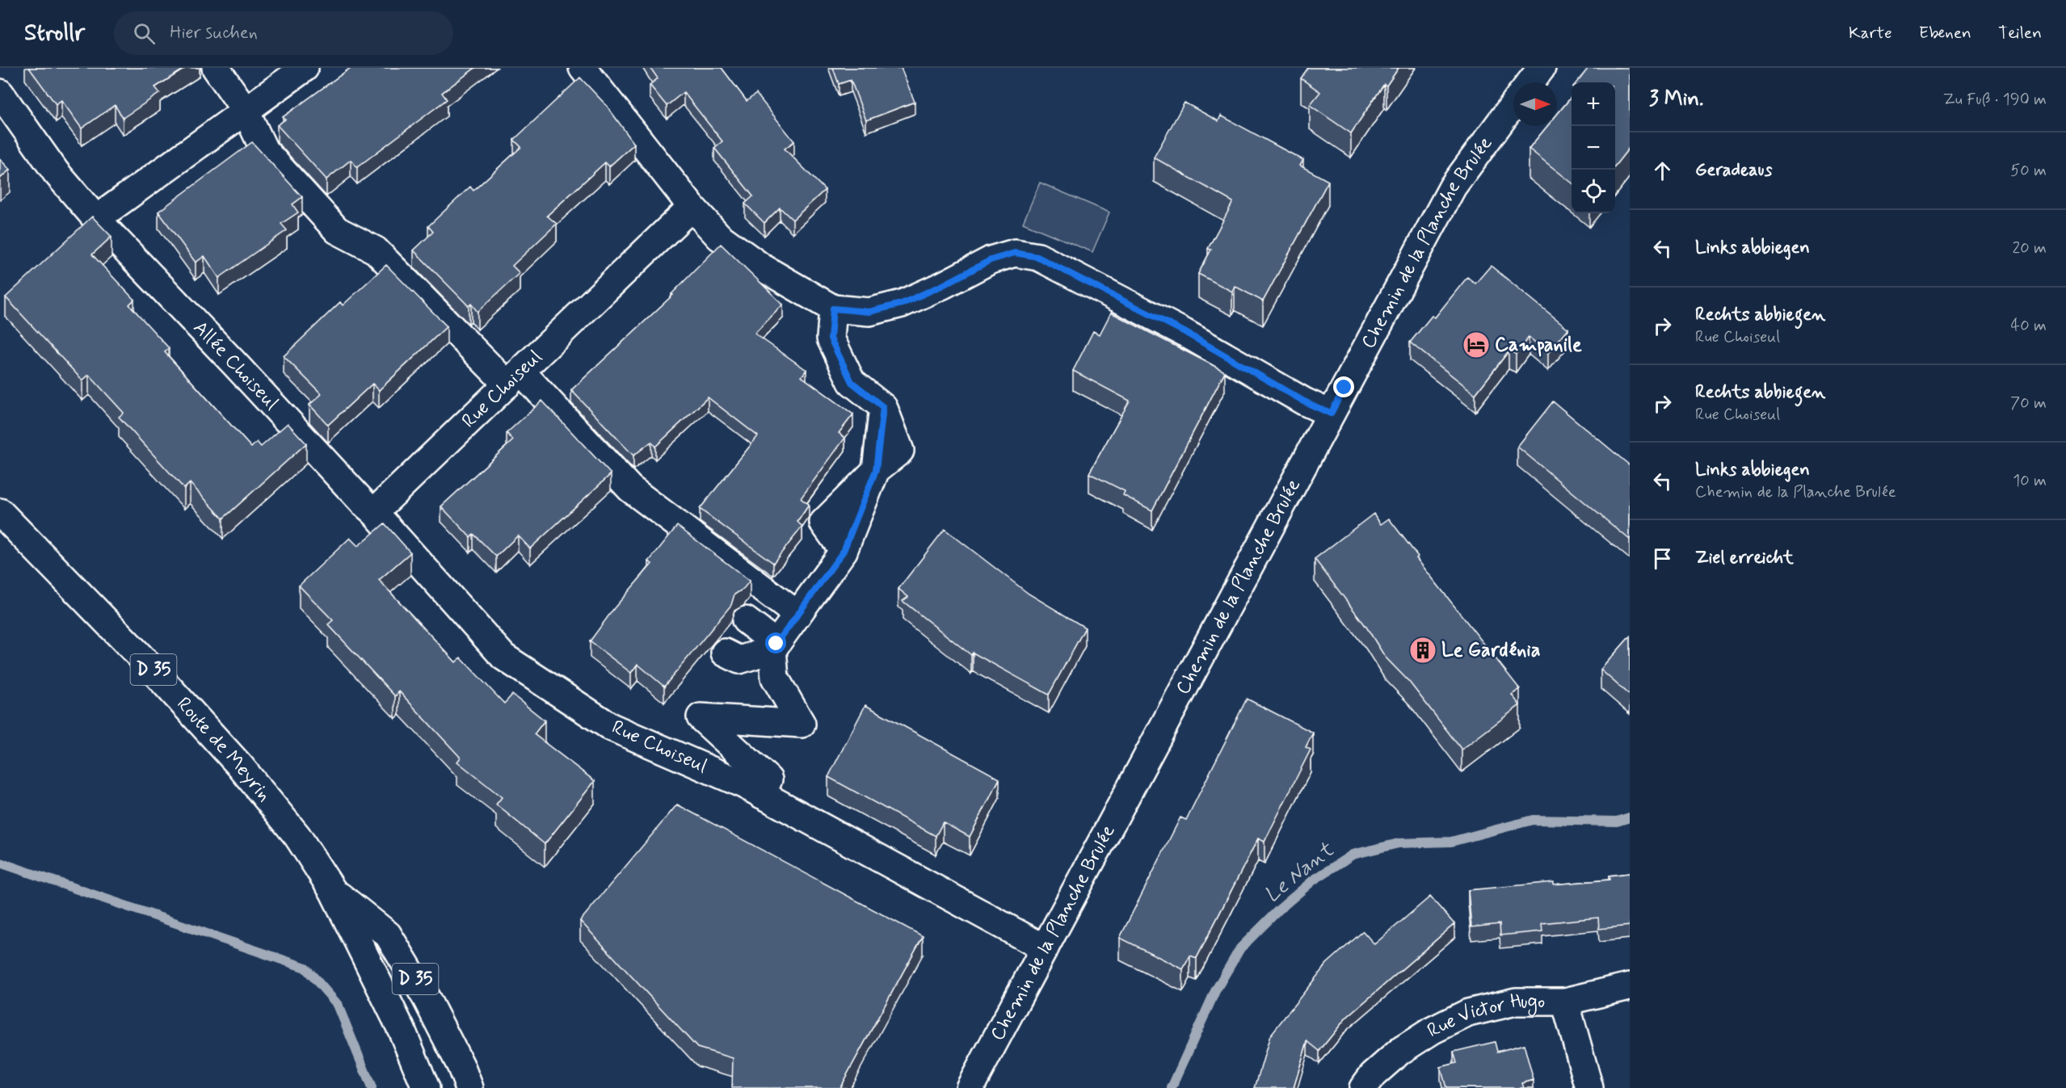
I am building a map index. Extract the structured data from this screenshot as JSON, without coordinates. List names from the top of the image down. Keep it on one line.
{"streets":{"street":["Chemin de la Planche Brulée","Allée Choiseul","Rue Choiseul","D 35","Route de Meyrin","Rue Victor Hugo"]},"crossings":[["Chemin de la Planche Brulée","Rue Choiseul"],["Allée Choiseul","Rue Choiseul"]],"water":["Le Nant"],"places":{"hotel":["Campanile"],"building":["Le Gardénia"]},"north":"right","page":{"header":"Strollr","search":"Hier suchen","nav":["Karte","Ebenen","Teilen"],"heading":["3 Min.","Zu Fuß · 190 m"],"map_buttons":["+","−"],"list":[["Geradeaus","50 m"],["Links abbiegen","20 m"],["Rechts abbiegen","Rue Choiseul","40 m"],["Rechts abbiegen","Rue Choiseul","70 m"],["Links abbiegen","Chemin de la Planche Brulée","10 m"],"Ziel erreicht"]}}
